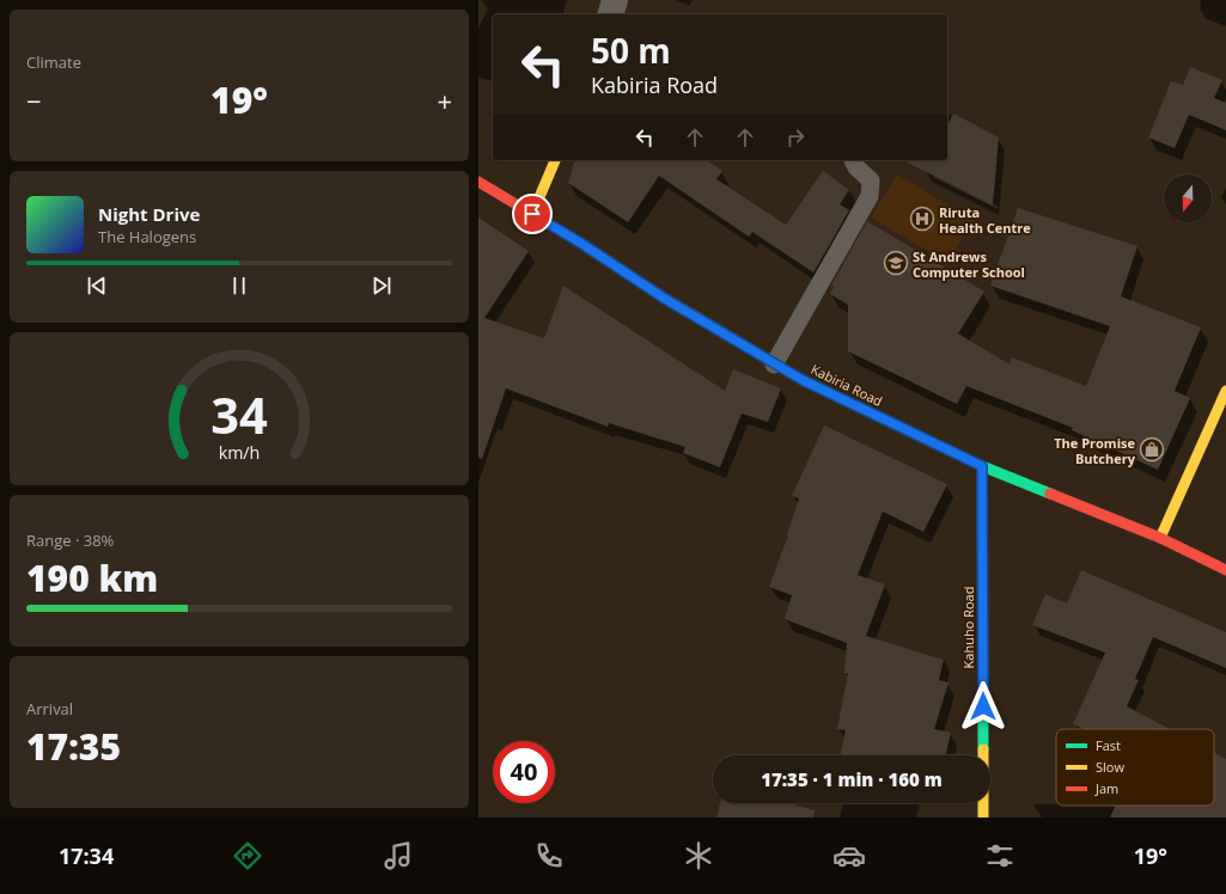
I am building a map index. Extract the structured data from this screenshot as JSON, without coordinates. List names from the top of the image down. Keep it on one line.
{"streets":{"main road":["Kabiria Road","Kahuho Road"]},"crossings":[["Kabiria Road","Kahuho Road"]],"places":{"hospital":["Riruta Health Centre"],"school or university":["St Andrews Computer School"],"shop":["The Promise Butchery"]},"legend":["Fast","Slow","Jam"],"north":"bottom","page":{"tile":["Climate",["Range · 38%","190 km"],["Arrival","17:35"]],"turn":["50 m","Kabiria Road"],"heat":["−","19°","+"],"song":["Night Drive","The Halogens"],"limit":"40","trip":"17:35 · 1 min · 160 m","tabs":["17:34","19°"],"gauge":["34","km/h"]}}
